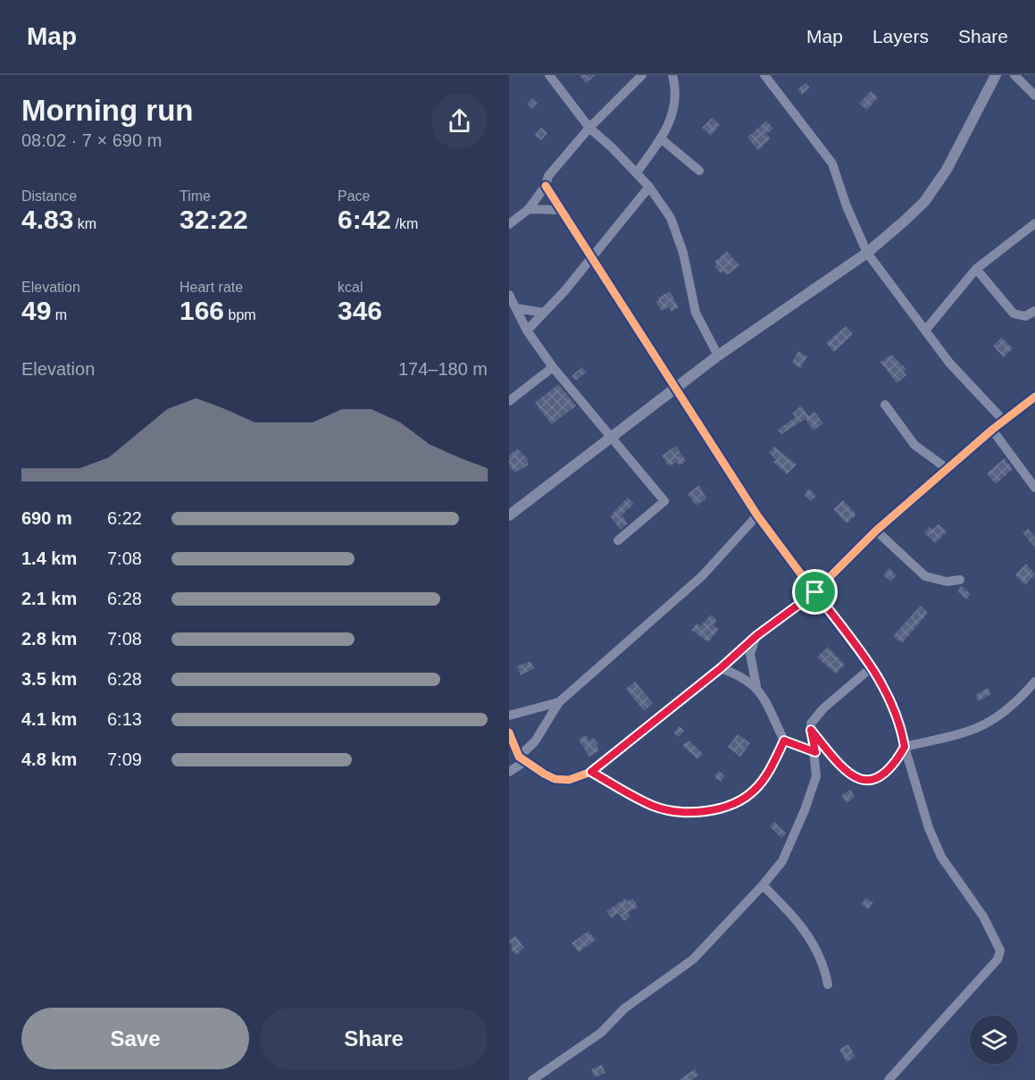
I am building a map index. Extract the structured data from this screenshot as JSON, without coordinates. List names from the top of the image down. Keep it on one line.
{"page":{"header":"Map","nav":["Map","Layers","Share"],"heading":["Morning run","08:02 · 7 × 690 m"],"stats":[["Distance","4.83 km"],["Time","32:22"],["Pace","6:42 /km"],["Elevation","49 m"],["Heart rate","166 bpm"],["kcal","346"]],"chart":["Elevation","174–180 m"],"list":[{"name":"690 m","note":"6:22"},{"name":"1.4 km","note":"7:08"},{"name":"2.1 km","note":"6:28"},{"name":"2.8 km","note":"7:08"},{"name":"3.5 km","note":"6:28"},{"name":"4.1 km","note":"6:13"},{"name":"4.8 km","note":"7:09"}],"buttons":["Save","Share"]}}
